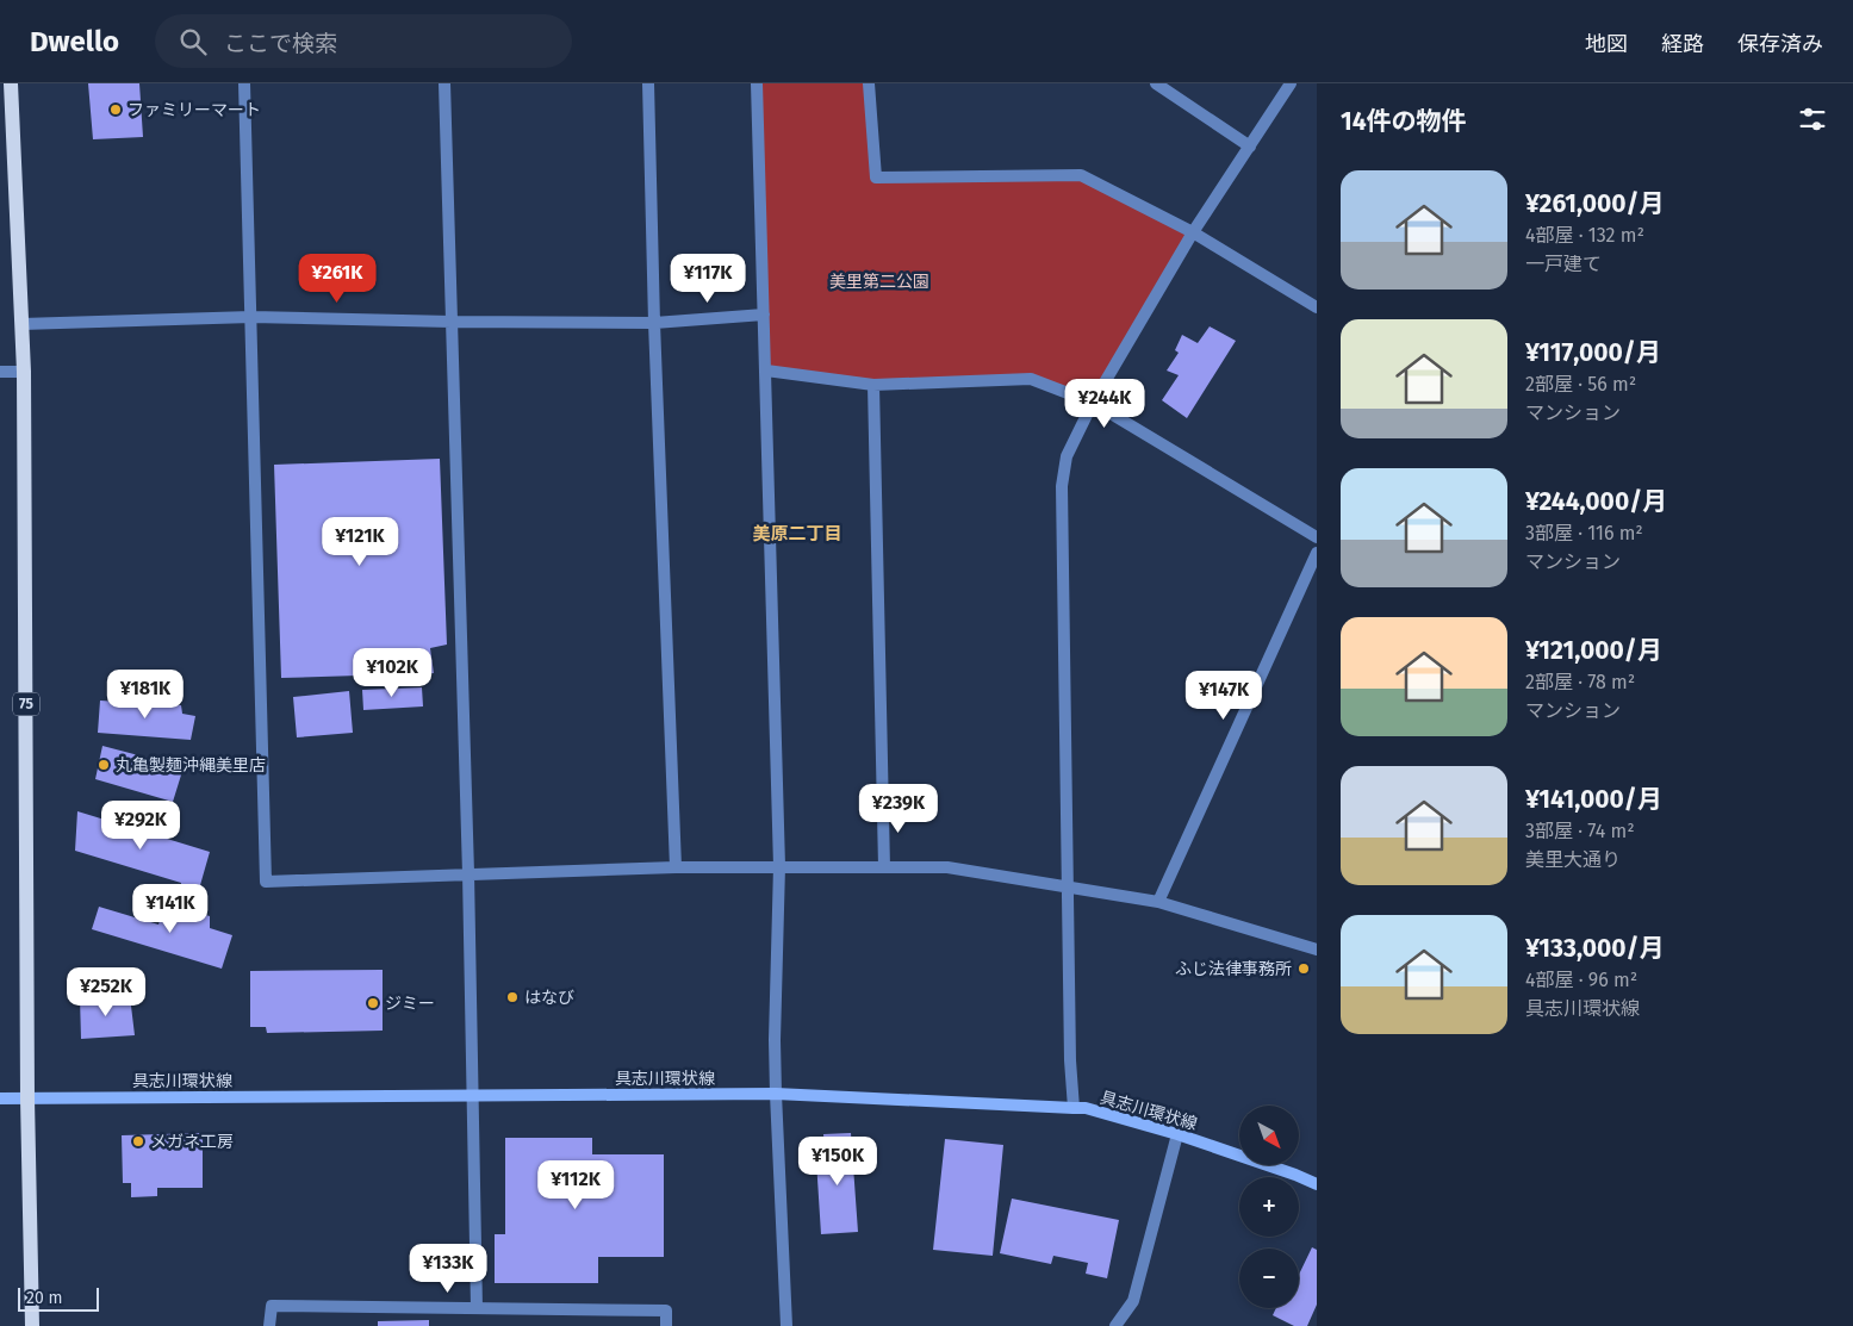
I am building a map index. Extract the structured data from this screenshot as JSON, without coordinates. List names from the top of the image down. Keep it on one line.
{"streets":{"main road":["75","具志川環状線"]},"crossings":[["75","具志川環状線"]],"districts":["美原二丁目"],"parks":["美里第二公園"],"places":["ファミリーマート","丸亀製麺沖縄美里店","ふじ法律事務所","はなび","ジミー","メガネ工房"],"scale_bar":"20 m","north":"bottom right","page":{"header":"Dwello","search":"ここで検索","nav":["地図","経路","保存済み"],"heading":"14件の物件","list":[{"name":"¥261,000/月","note":"4部屋 · 132 m² · 一戸建て"},{"name":"¥117,000/月","note":"2部屋 · 56 m² · マンション"},{"name":"¥244,000/月","note":"3部屋 · 116 m² · マンション"},{"name":"¥121,000/月","note":"2部屋 · 78 m² · マンション"},{"name":"¥141,000/月","note":"3部屋 · 74 m² · 美里大通り"},{"name":"¥133,000/月","note":"4部屋 · 96 m² · 具志川環状線"}],"price":["¥261K","¥117K","¥244K","¥121K","¥102K","¥181K","¥147K","¥239K","¥292K","¥141K","¥252K","¥150K","¥112K","¥133K"],"map_buttons":["+","−"],"scale":"20 m"}}
